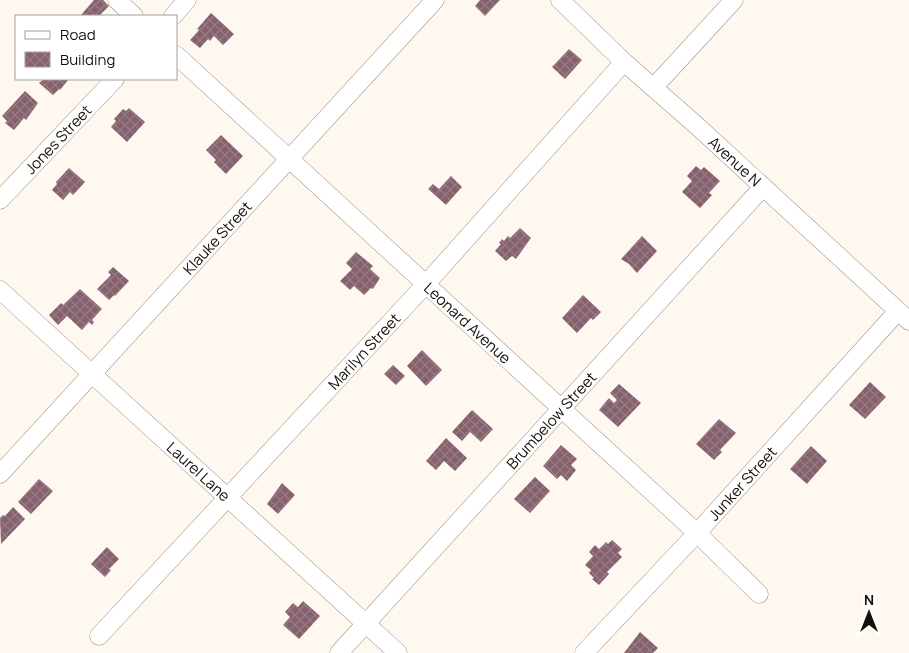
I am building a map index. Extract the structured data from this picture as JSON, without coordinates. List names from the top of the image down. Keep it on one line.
{"streets":{"street":["Jones Street","Avenue N","Klauke Street","Leonard Avenue","Marilyn Street","Brumbelow Street","Laurel Lane","Junker Street"]},"crossings":[["Avenue N","Marilyn Street"],["Avenue N","Brumbelow Street"],["Avenue N","Junker Street"],["Klauke Street","Leonard Avenue"],["Klauke Street","Laurel Lane"],["Leonard Avenue","Marilyn Street"],["Leonard Avenue","Brumbelow Street"],["Leonard Avenue","Junker Street"],["Marilyn Street","Laurel Lane"],["Brumbelow Street","Laurel Lane"]],"legend":["Road","Building"],"north":"top"}
